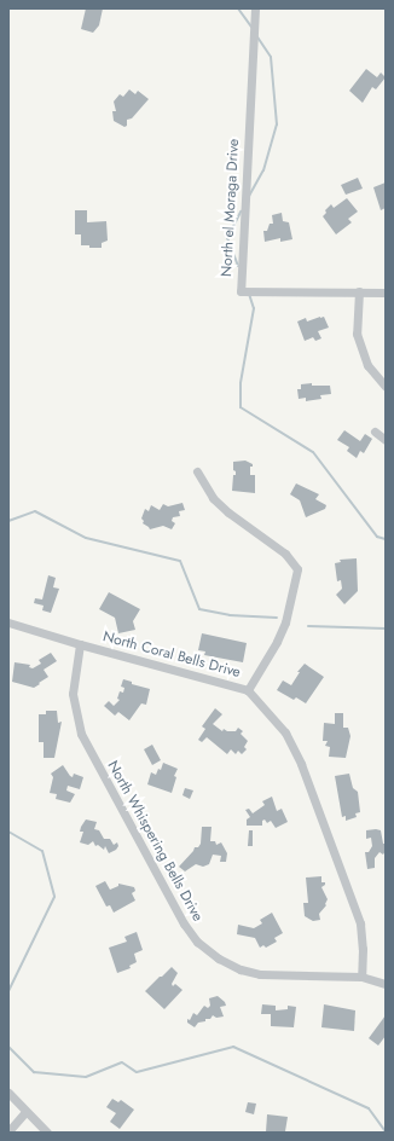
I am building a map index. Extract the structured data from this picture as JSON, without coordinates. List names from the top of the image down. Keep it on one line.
{"streets":{"street":["North el Moraga Drive","North Coral Bells Drive","North Whispering Bells Drive"]},"crossings":[["North Coral Bells Drive","North Whispering Bells Drive"]]}
